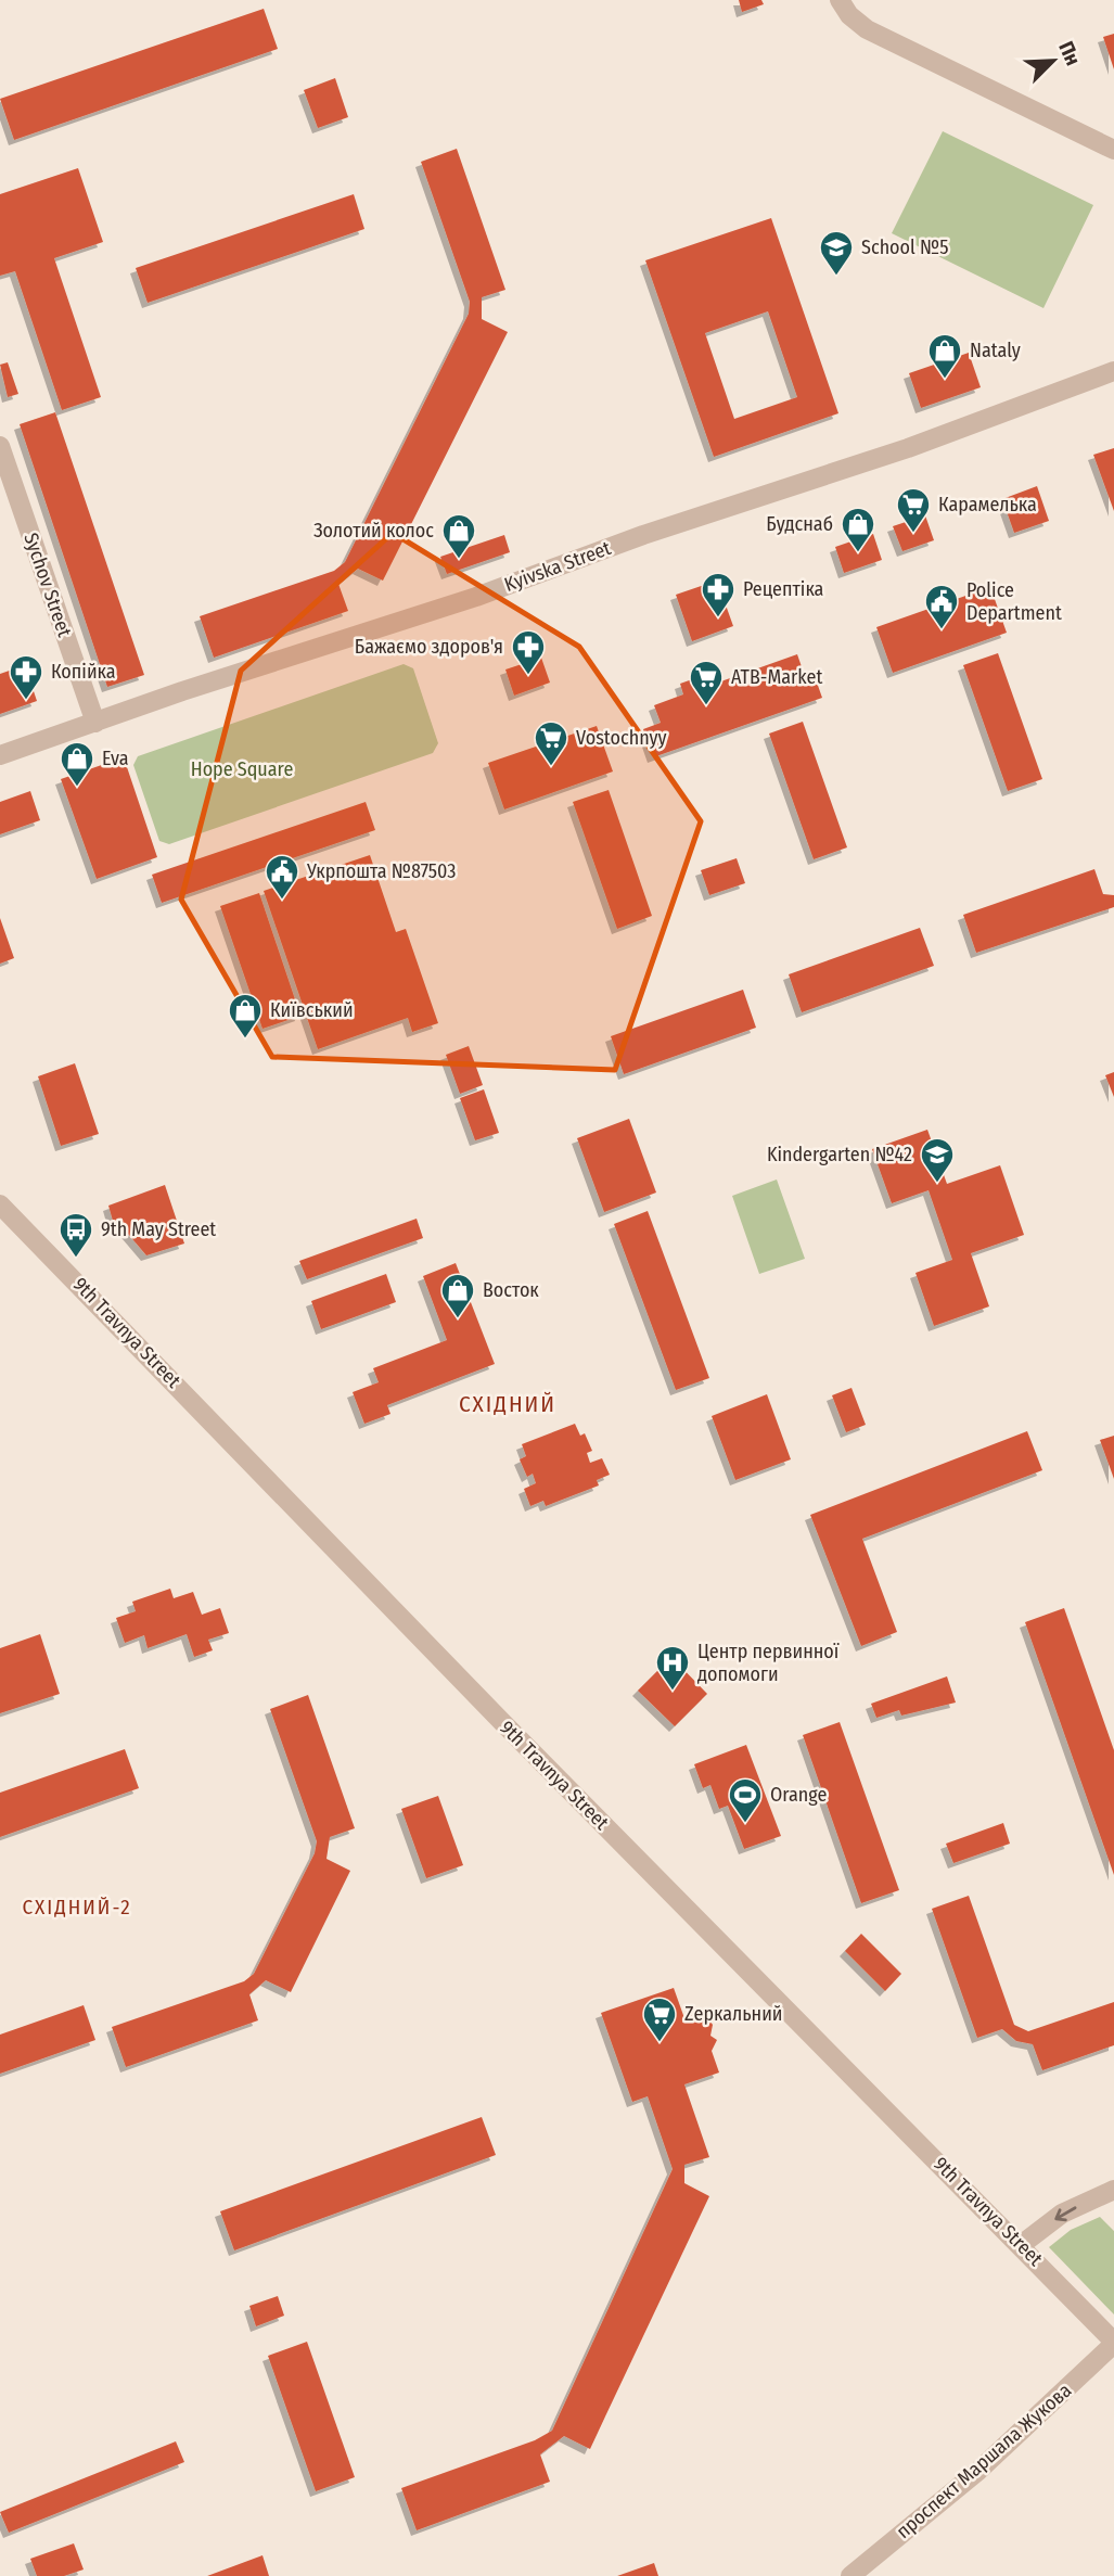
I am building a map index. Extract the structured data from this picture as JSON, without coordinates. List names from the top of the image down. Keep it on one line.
{"streets":{"street":["Kyivska Street","Sychov Street","9th Travnya Street","проспект Маршала Жукова"]},"crossings":[["Kyivska Street","Sychov Street"],["9th Travnya Street","проспект Маршала Жукова"]],"districts":["СХІДНИЙ","СХІДНИЙ-2"],"parks":["Hope Square"],"places":{"school or university":["School №5","Kindergarten №42"],"shop":["Nataly","Будснаб","Золотий колос","Eva","Київський","Восток"],"supermarket":["Карамелька","ATB-Market","Vostochnyy","Zеркальний"],"pharmacy":["Рецептіка","Бажаємо здоров'я","Копійка"],"public building":["Police Department","Укрпошта №87503"],"bus stop":["9th May Street"],"hospital":["Центр первинної допомоги"],"sports":["Orange"]},"north":"top right"}
